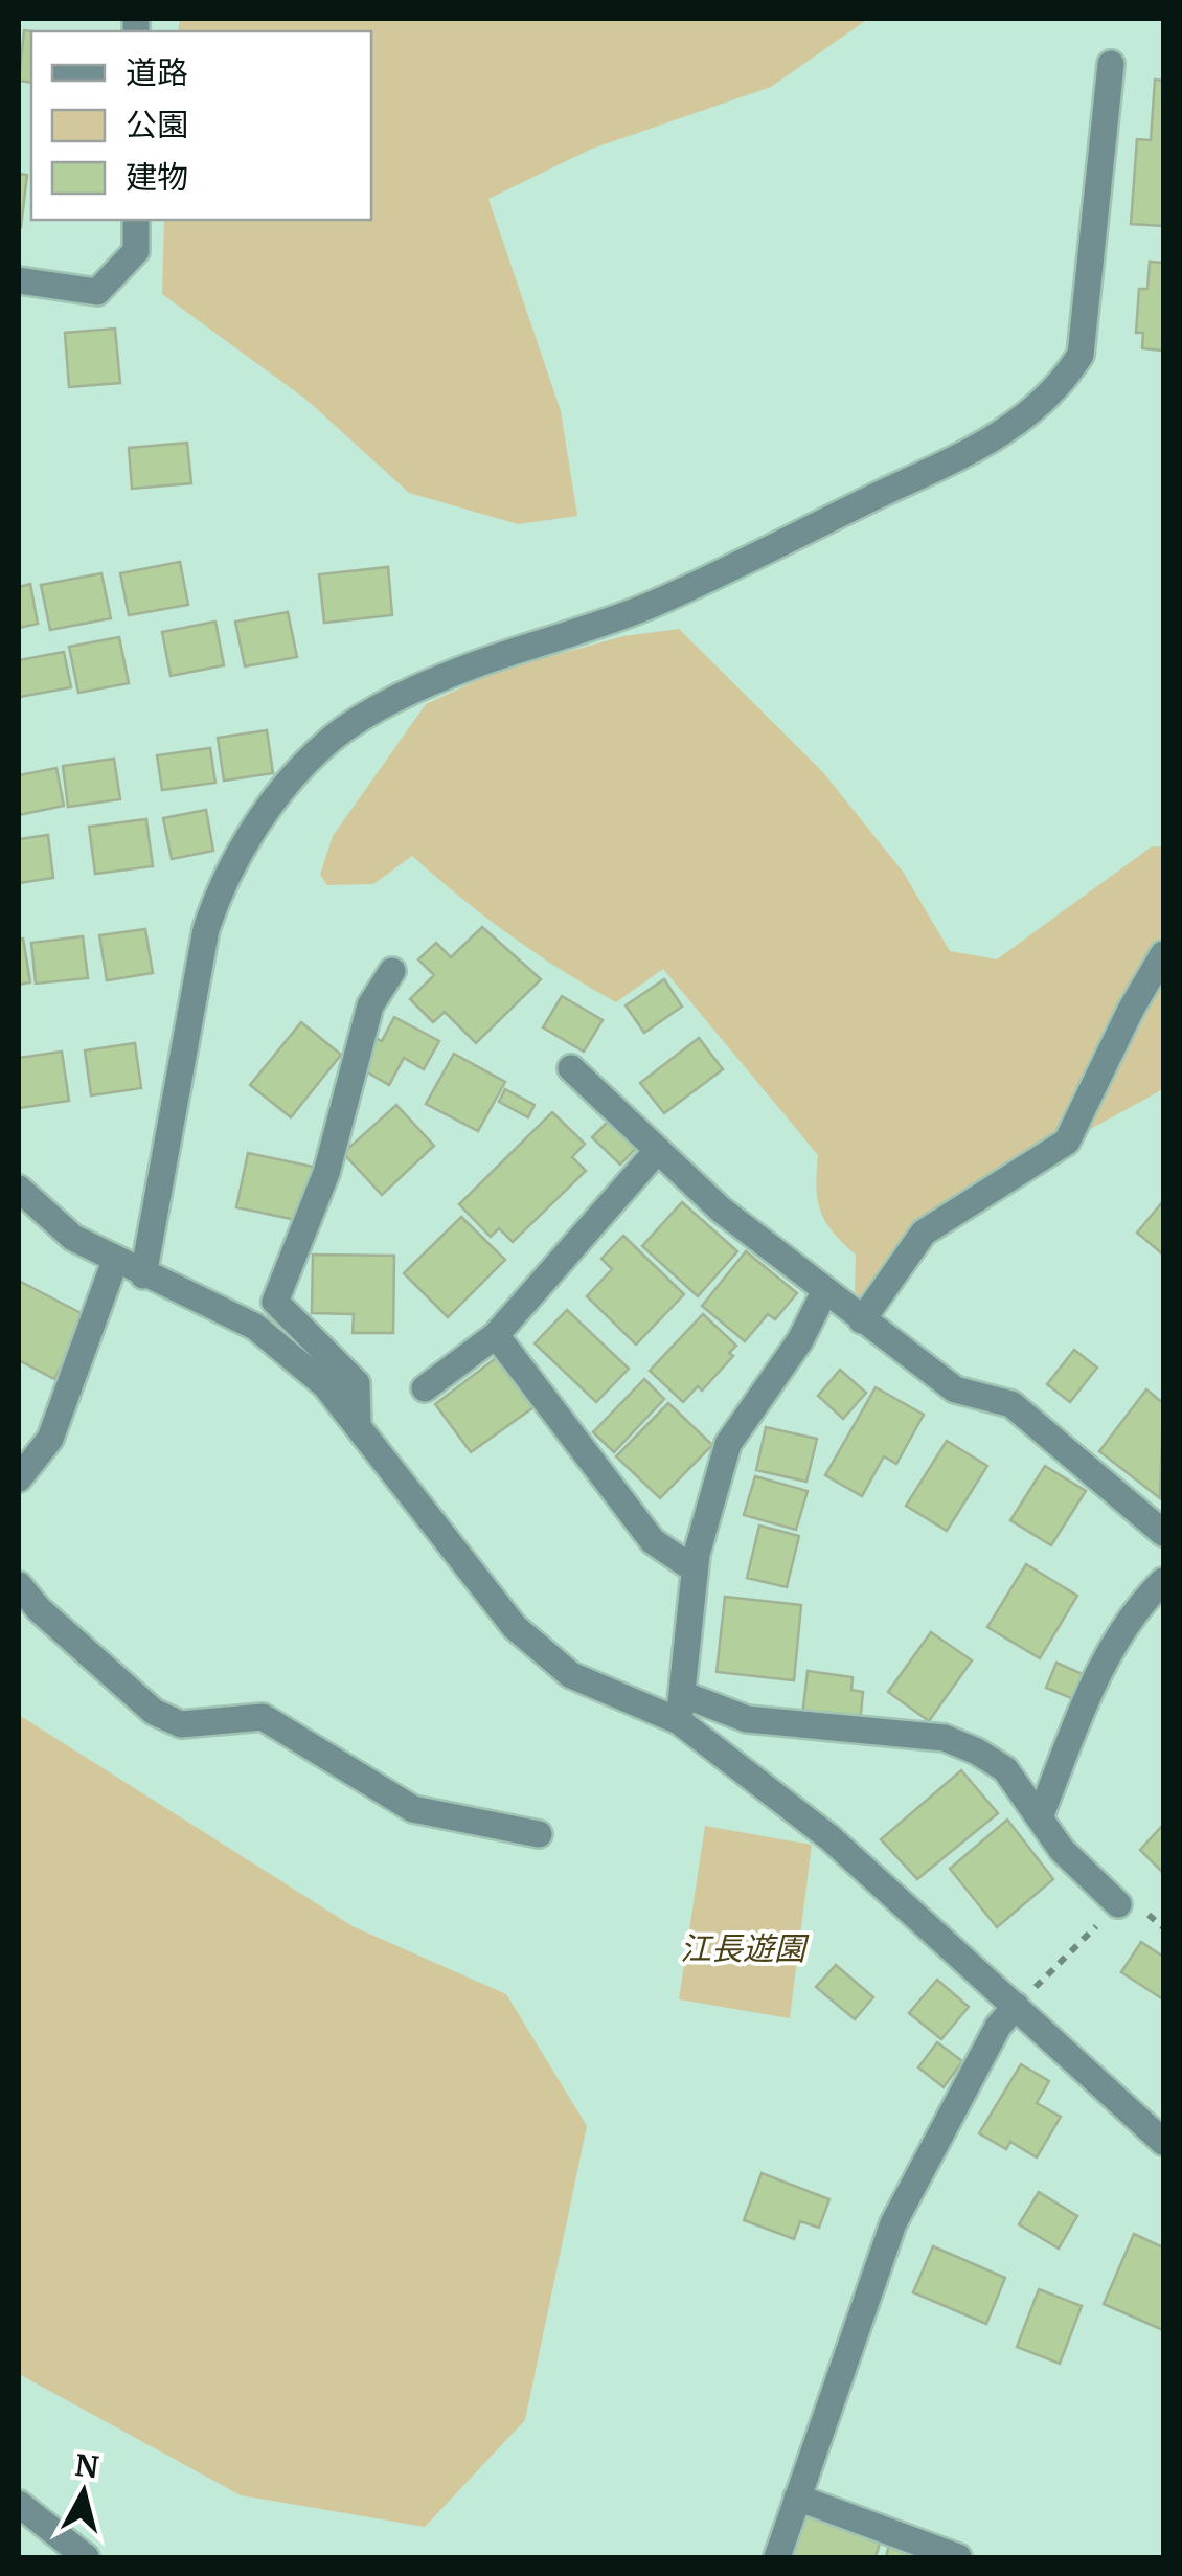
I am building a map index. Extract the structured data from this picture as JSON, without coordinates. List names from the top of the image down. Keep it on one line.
{"parks":["江長遊園"],"legend":["道路","公園","建物"],"north":"top"}
